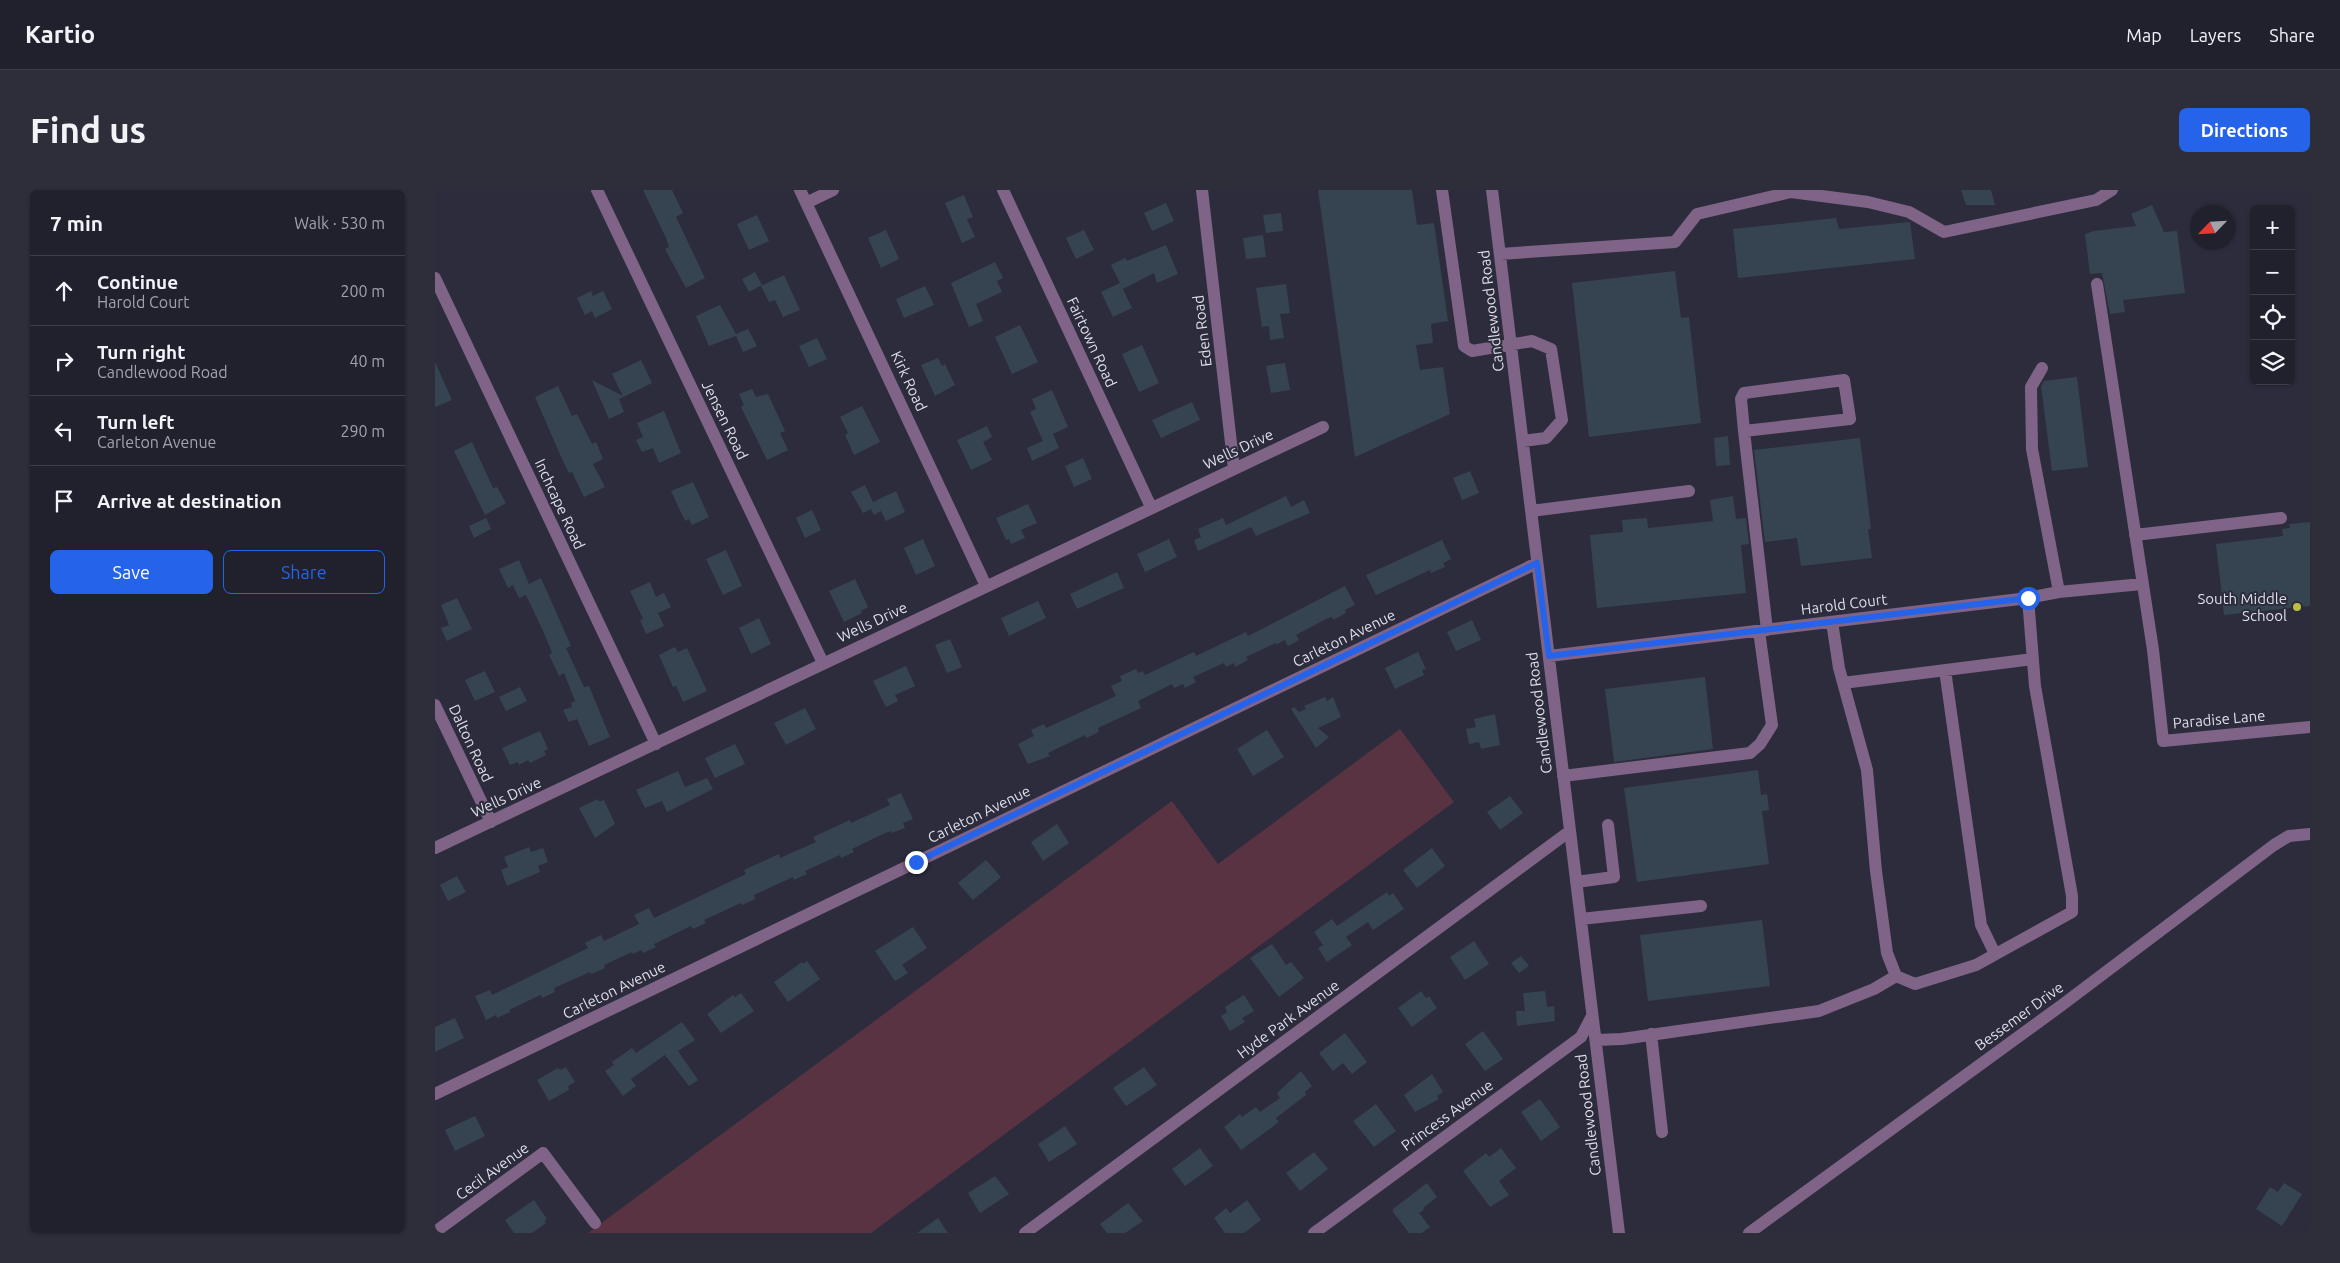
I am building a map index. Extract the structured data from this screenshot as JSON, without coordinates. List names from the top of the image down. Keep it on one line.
{"streets":{"street":["Candlewood Road","Eden Road","Fairtown Road","Kirk Road","Jensen Road","Wells Drive","Inchcape Road","Harold Court","Carleton Avenue","Paradise Lane","Dalton Road","Bessemer Drive","Hyde Park Avenue","Princess Avenue","Cecil Avenue"]},"crossings":[["Candlewood Road","Harold Court"],["Candlewood Road","Carleton Avenue"],["Candlewood Road","Hyde Park Avenue"],["Candlewood Road","Princess Avenue"],["Eden Road","Wells Drive"],["Fairtown Road","Wells Drive"],["Kirk Road","Wells Drive"],["Jensen Road","Wells Drive"],["Wells Drive","Inchcape Road"],["Wells Drive","Dalton Road"],["Harold Court","Paradise Lane"]],"places":["South Middle School"],"north":"bottom left","page":{"header":"Kartio","nav":["Map","Layers","Share"],"buttons":["Directions",["Save","Share"]],"title":"Find us","heading":["7 min","Walk · 530 m"],"map_buttons":["+","−"],"list":[["Continue","Harold Court","200 m"],["Turn right","Candlewood Road","40 m"],["Turn left","Carleton Avenue","290 m"],"Arrive at destination"]}}
